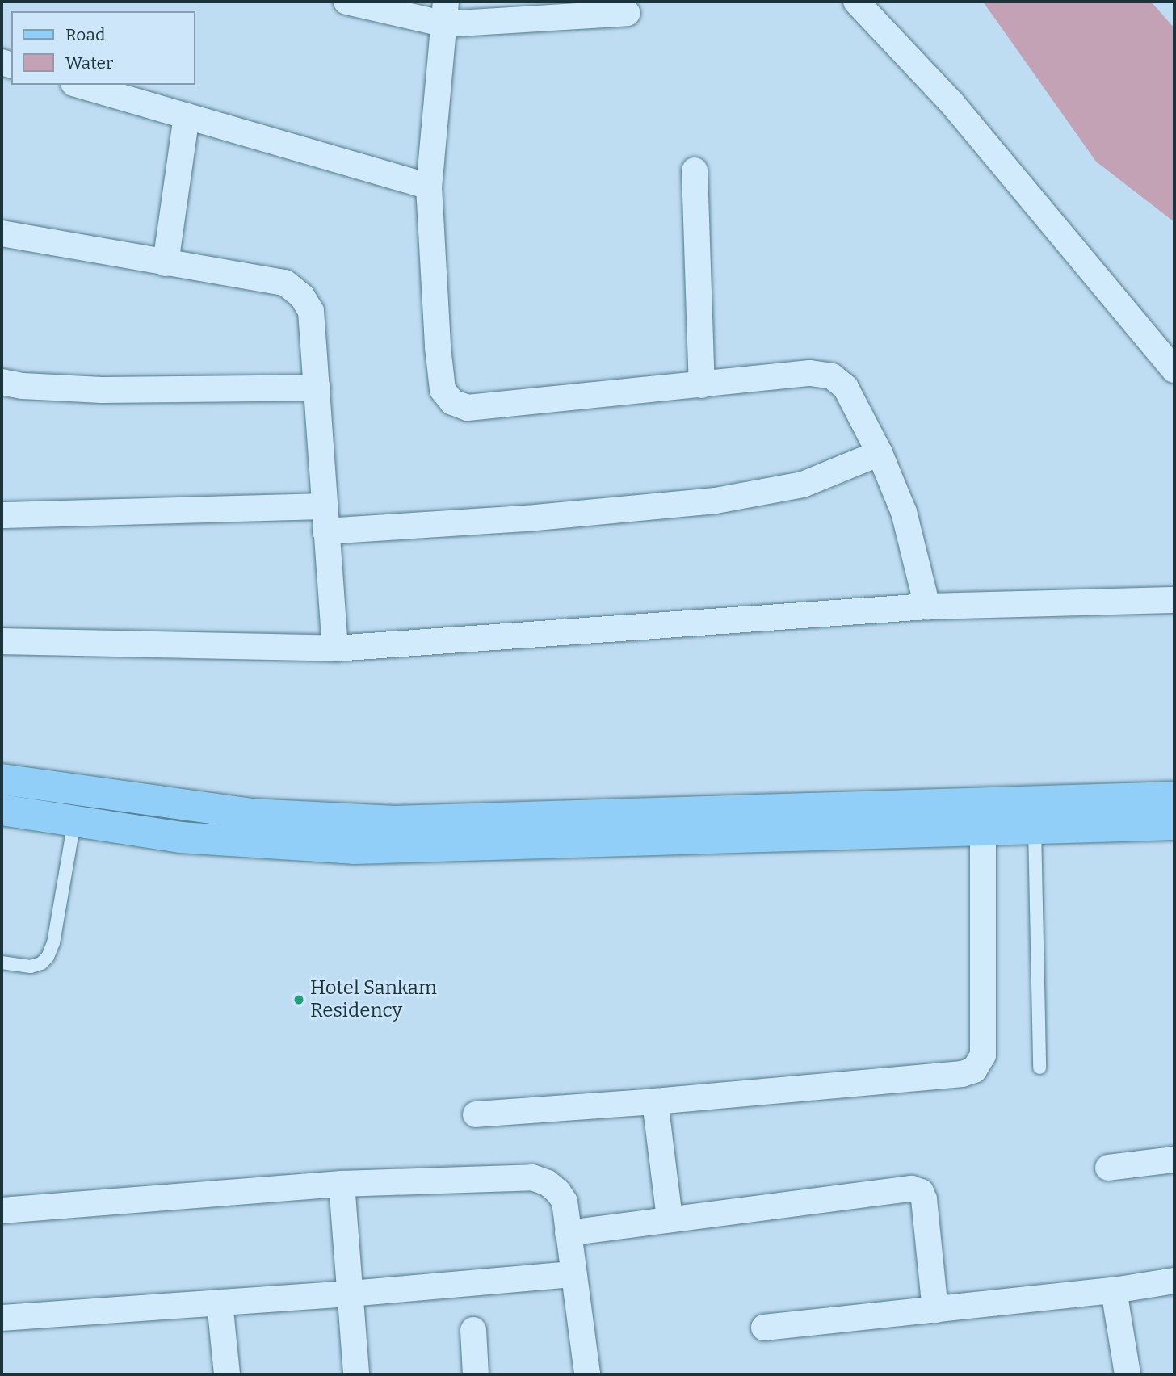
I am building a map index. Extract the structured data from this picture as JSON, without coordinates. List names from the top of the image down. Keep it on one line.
{"places":["Hotel Sankam Residency"],"legend":["Road","Water"]}
